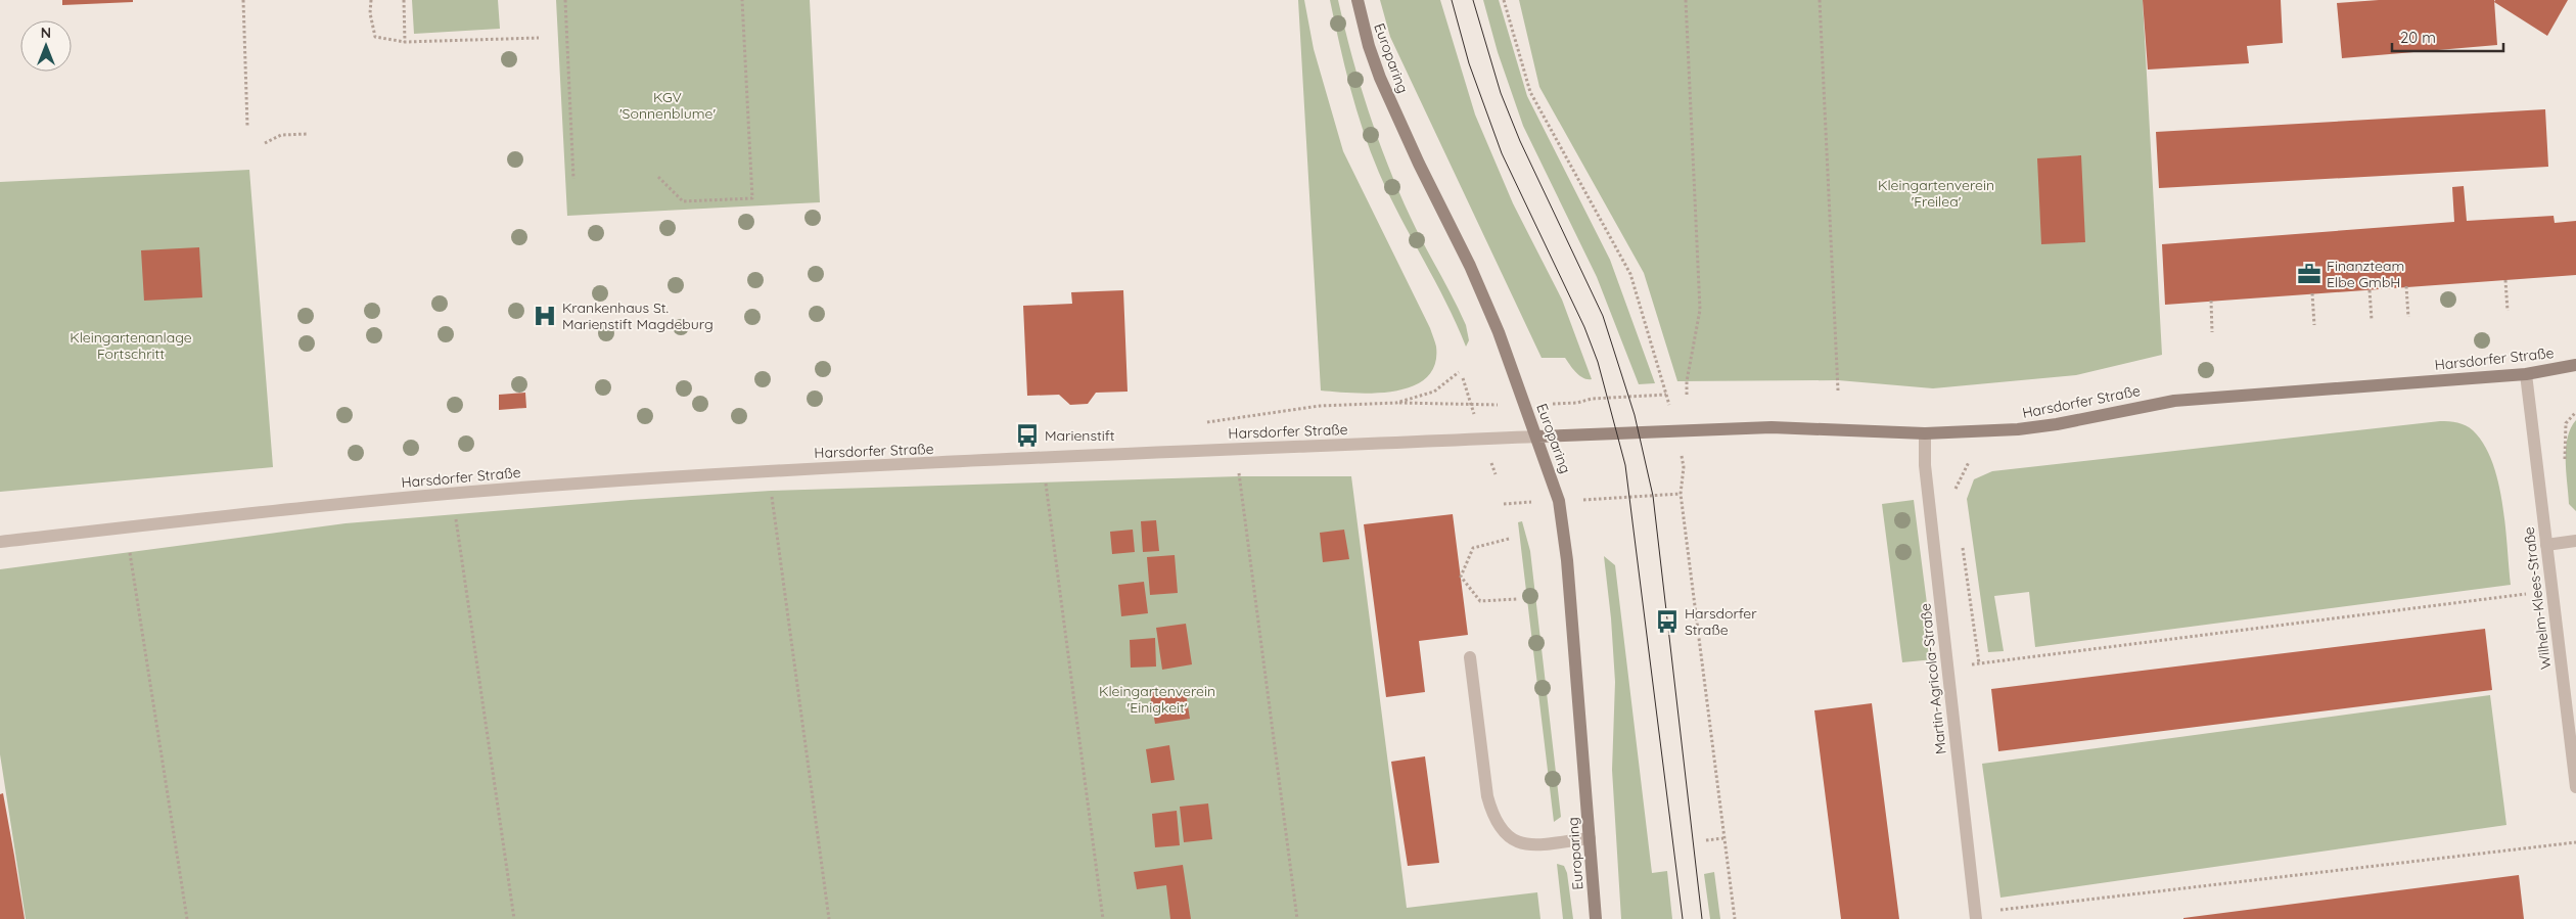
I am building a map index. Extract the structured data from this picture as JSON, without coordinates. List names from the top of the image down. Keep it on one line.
{"streets":{"street":["Europaring","Harsdorfer Straße","Wilhelm-Klees-Straße","Martin-Agricola-Straße"]},"crossings":[["Europaring","Harsdorfer Straße"],["Harsdorfer Straße","Wilhelm-Klees-Straße"],["Harsdorfer Straße","Martin-Agricola-Straße"]],"parks":["KGV 'Sonnenblume'","Kleingartenverein 'Freilea'","Kleingartenanlage Fortschritt","Kleingartenverein 'Einigkeit'"],"places":{"office":["Finanzteam Elbe GmbH"],"hospital":["Krankenhaus St. Marienstift Magdeburg"],"bus stop":["Marienstift","Harsdorfer Straße"]},"scale_bar":"20 m","north":"top"}
